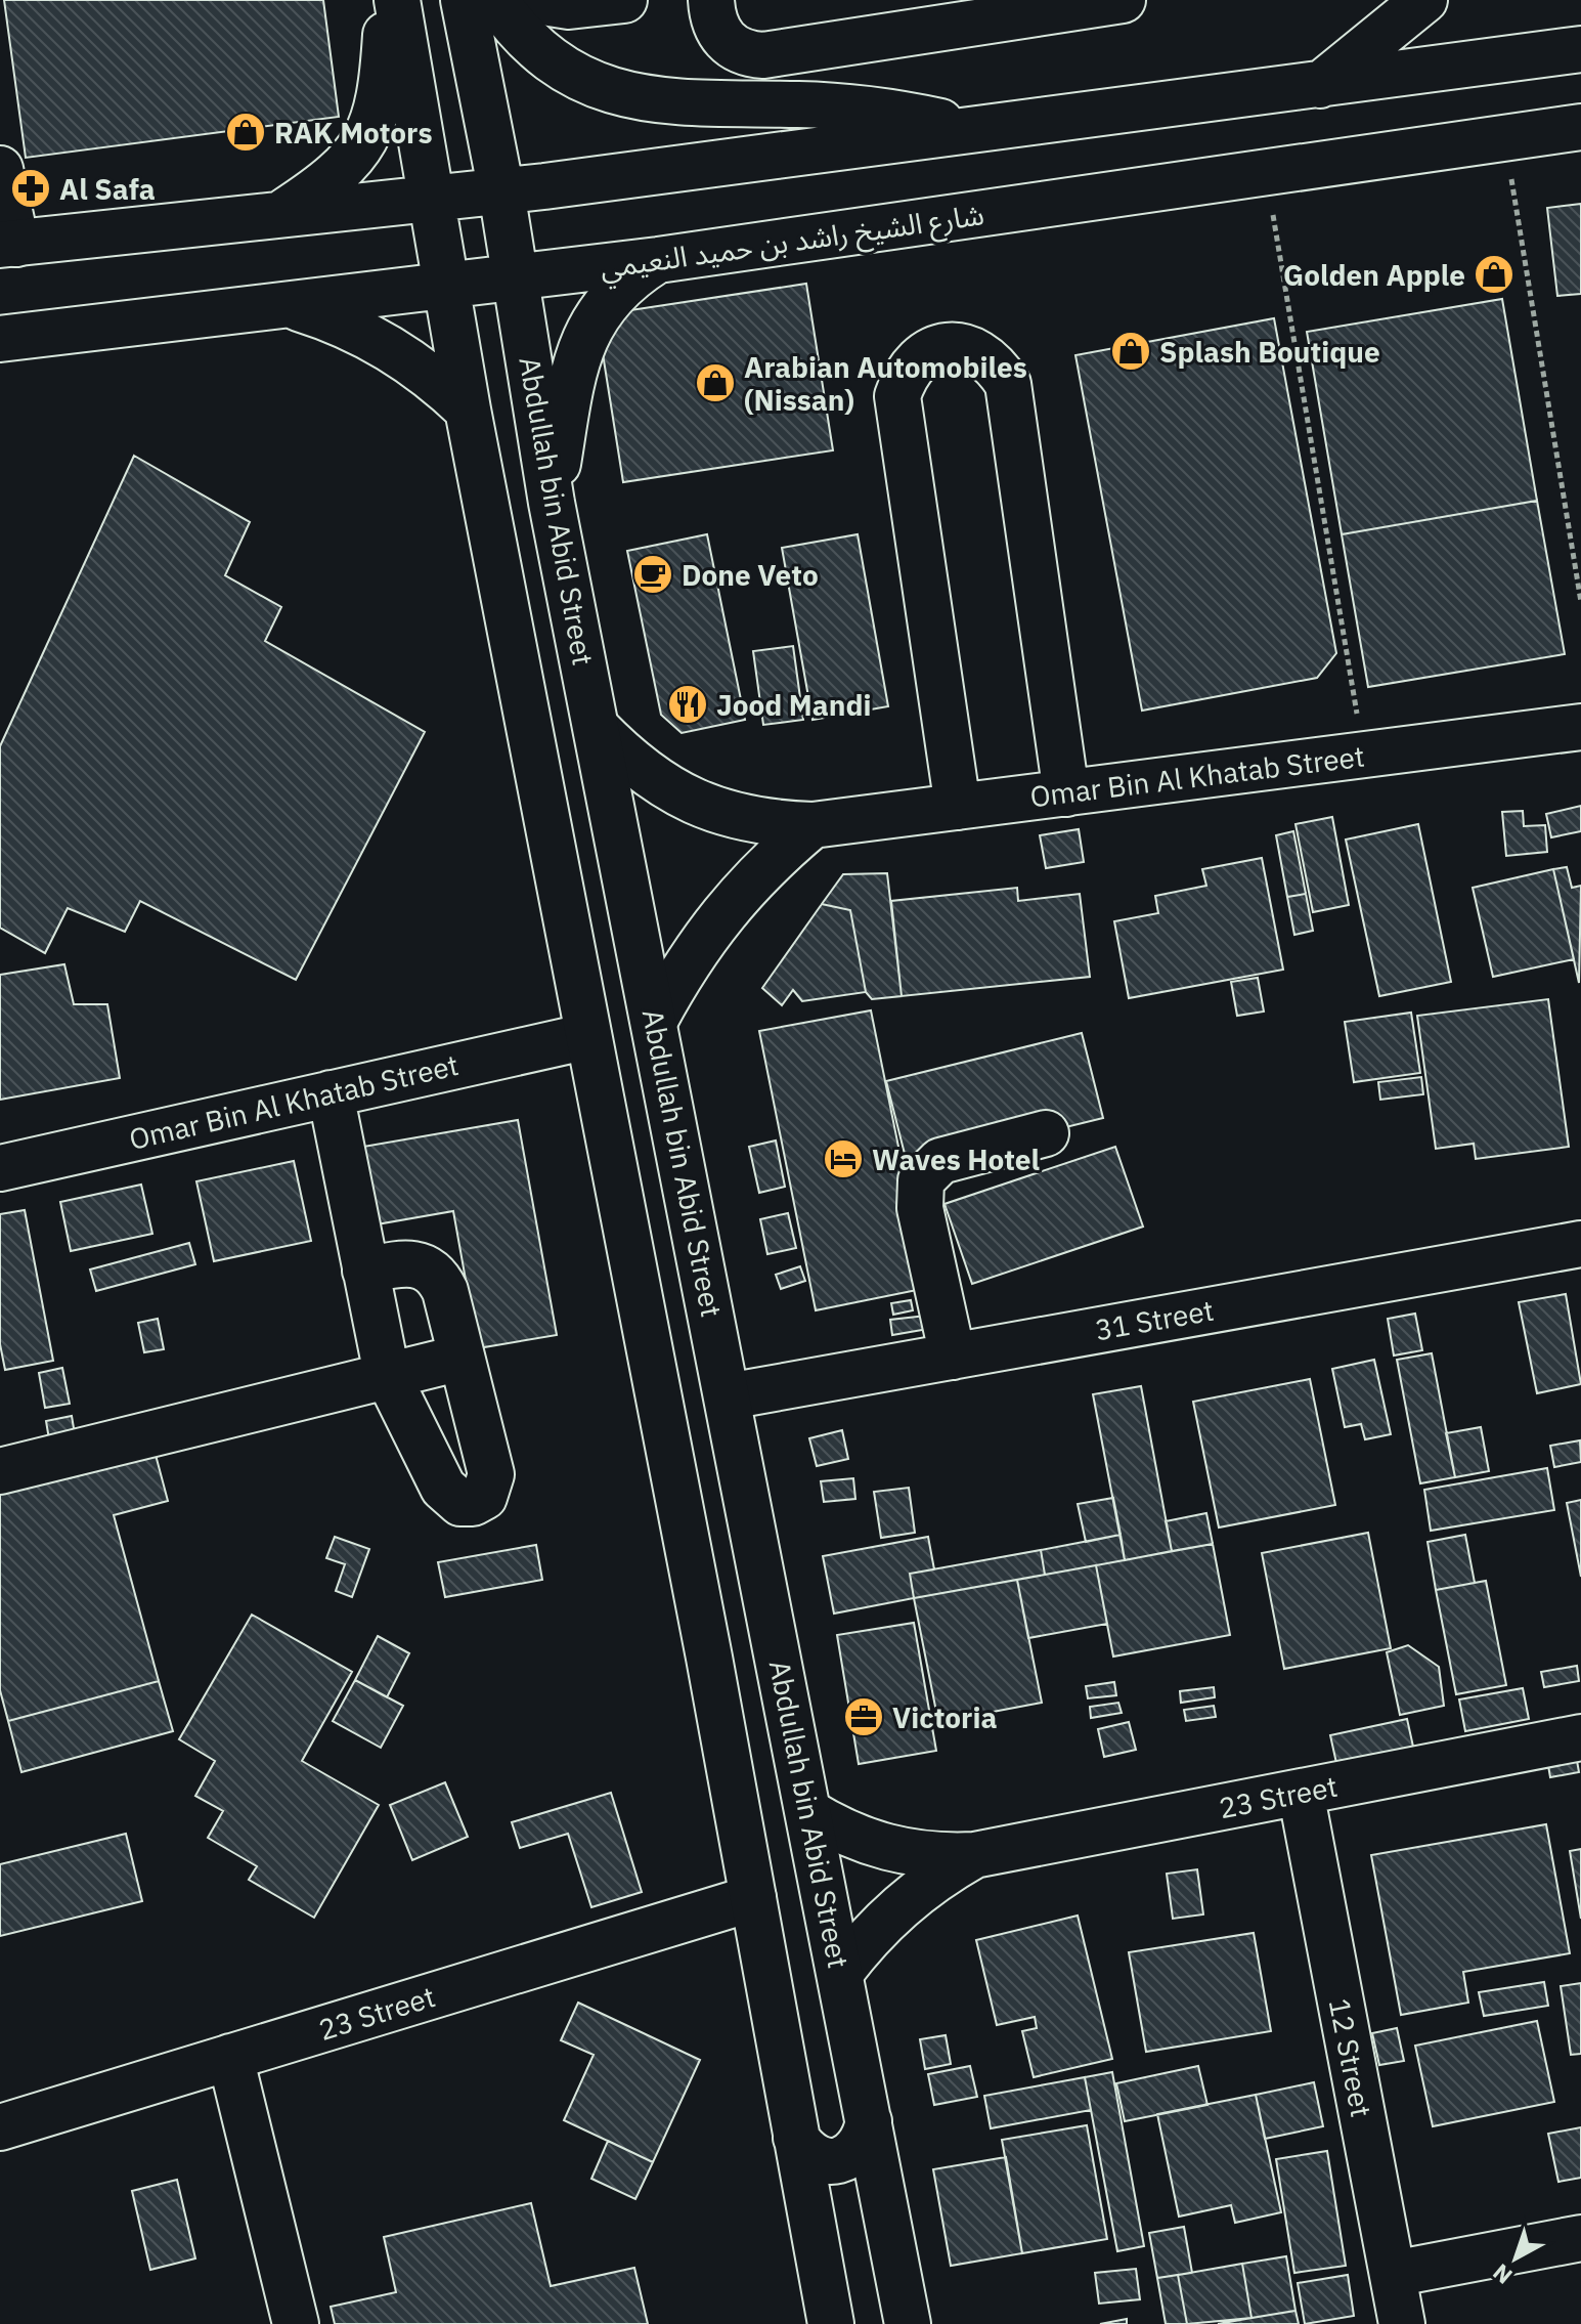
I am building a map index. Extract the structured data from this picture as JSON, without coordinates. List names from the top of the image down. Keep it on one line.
{"streets":{"main road":["شارع الشيخ راشد بن حميد النعيمي","Abdullah bin Abid Street","Omar Bin Al Khatab Street","31 Street","23 Street","12 Street"]},"crossings":[["شارع الشيخ راشد بن حميد النعيمي","Abdullah bin Abid Street"],["Abdullah bin Abid Street","Omar Bin Al Khatab Street"],["Abdullah bin Abid Street","31 Street"],["Abdullah bin Abid Street","23 Street"],["23 Street","12 Street"]],"places":{"shop":["RAK Motors","Golden Apple","Splash Boutique","Arabian Automobiles (Nissan)"],"pharmacy":["Al Safa"],"cafe":["Done Veto"],"restaurant":["Jood Mandi"],"hotel":["Waves Hotel"],"office":["Victoria"]},"north":"bottom left"}
